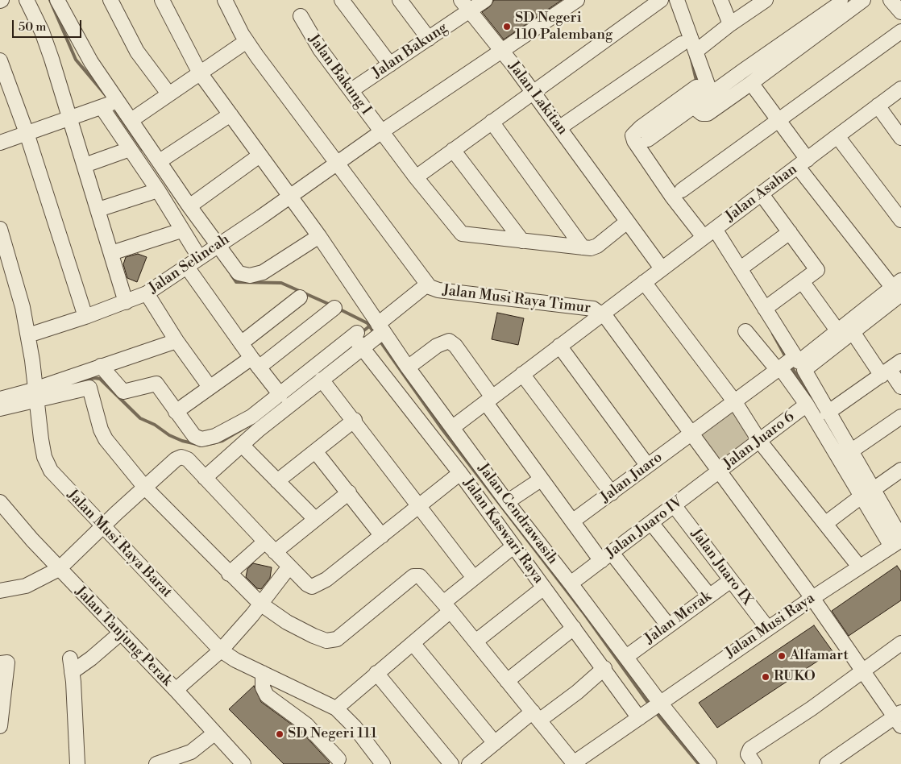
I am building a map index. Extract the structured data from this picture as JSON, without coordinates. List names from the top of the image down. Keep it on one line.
{"streets":{"street":["Jalan Bakung","Jalan Bakung I","Jalan Lakitan","Jalan Asahan","Jalan Selincah","Jalan Musi Raya Timur","Jalan Juaro 6","Jalan Juaro","Jalan Cendrawasih","Jalan Juaro IV","Jalan Kaswari Raya","Jalan Musi Raya Barat","Jalan Juaro IX","Jalan Merak","Jalan Musi Raya","Jalan Tanjung Perak"]},"crossings":[["Jalan Bakung","Jalan Bakung I"],["Jalan Bakung I","Jalan Lakitan"],["Jalan Lakitan","Jalan Asahan"],["Jalan Lakitan","Jalan Selincah"],["Jalan Lakitan","Jalan Musi Raya Timur"],["Jalan Asahan","Jalan Musi Raya Timur"],["Jalan Asahan","Jalan Cendrawasih"],["Jalan Selincah","Jalan Musi Raya Timur"],["Jalan Selincah","Jalan Musi Raya Barat"],["Jalan Musi Raya Timur","Jalan Juaro 6"],["Jalan Musi Raya Timur","Jalan Juaro"],["Jalan Musi Raya Timur","Jalan Juaro IV"],["Jalan Musi Raya Timur","Jalan Musi Raya"],["Jalan Juaro 6","Jalan Juaro IV"],["Jalan Cendrawasih","Jalan Juaro IV"],["Jalan Cendrawasih","Jalan Kaswari Raya"],["Jalan Cendrawasih","Jalan Merak"],["Jalan Cendrawasih","Jalan Musi Raya"],["Jalan Juaro IV","Jalan Juaro IX"],["Jalan Kaswari Raya","Jalan Musi Raya"],["Jalan Juaro IX","Jalan Merak"],["Jalan Juaro IX","Jalan Musi Raya"]],"places":["SD Negeri 110 Palembang","Alfamart","RUKO","SD Negeri 111"],"scale_bar":"50 m"}
